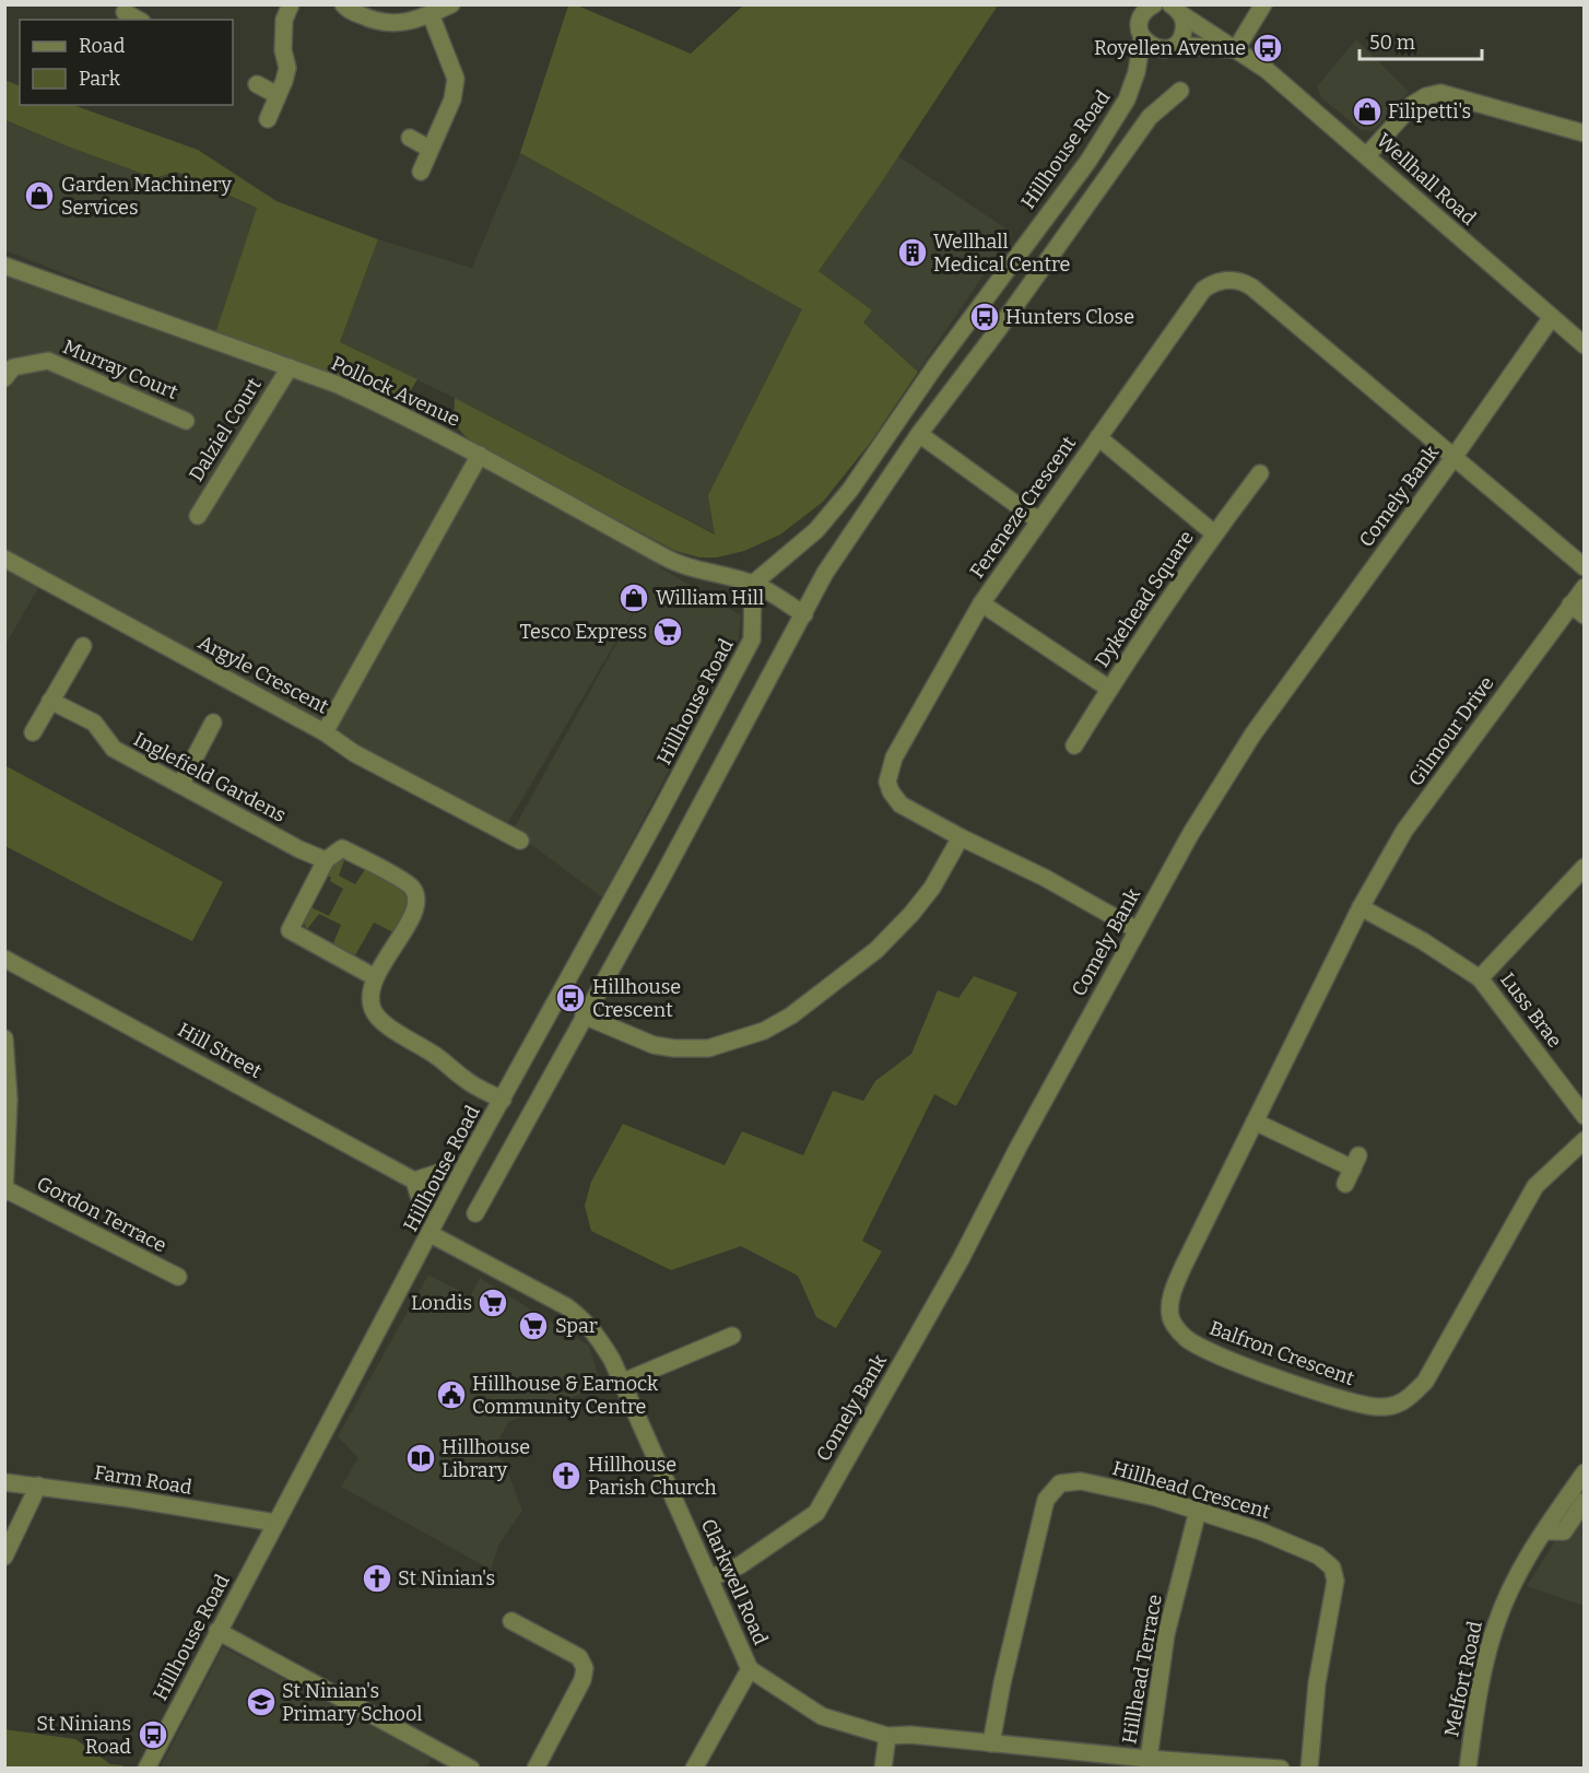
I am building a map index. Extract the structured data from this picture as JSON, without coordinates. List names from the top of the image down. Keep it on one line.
{"streets":{"street":["Hillhouse Road","Wellhall Road","Murray Court","Pollock Avenue","Dalziel Court","Comely Bank","Fereneze Crescent","Dykehead Square","Argyle Crescent","Gilmour Drive","Inglefield Gardens","Luss Brae","Hill Street","Gordon Terrace","Balfron Crescent","Farm Road","Hillhead Crescent","Clarkwell Road","Hillhead Terrace","Melfort Road"]},"crossings":[["Hillhouse Road","Pollock Avenue"],["Hillhouse Road","Farm Road"],["Hillhouse Road","Clarkwell Road"],["Wellhall Road","Comely Bank"],["Pollock Avenue","Dalziel Court"],["Pollock Avenue","Argyle Crescent"],["Comely Bank","Fereneze Crescent"],["Comely Bank","Clarkwell Road"],["Fereneze Crescent","Dykehead Square"],["Gilmour Drive","Luss Brae"],["Gilmour Drive","Balfron Crescent"],["Luss Brae","Balfron Crescent"],["Hillhead Crescent","Clarkwell Road"],["Hillhead Crescent","Hillhead Terrace"],["Clarkwell Road","Hillhead Terrace"]],"places":{"bus stop":["Royellen Avenue","Hunters Close","Hillhouse Crescent","St Ninians Road"],"shop":["Filipetti's","Garden Machinery Services","William Hill"],"building":["Wellhall Medical Centre"],"supermarket":["Tesco Express","Londis","Spar"],"public building":["Hillhouse & Earnock Community Centre"],"library":["Hillhouse Library"],"church":["Hillhouse Parish Church","St Ninian's"],"school or university":["St Ninian's Primary School"]},"legend":["Road","Park"],"scale_bar":"50 m"}
